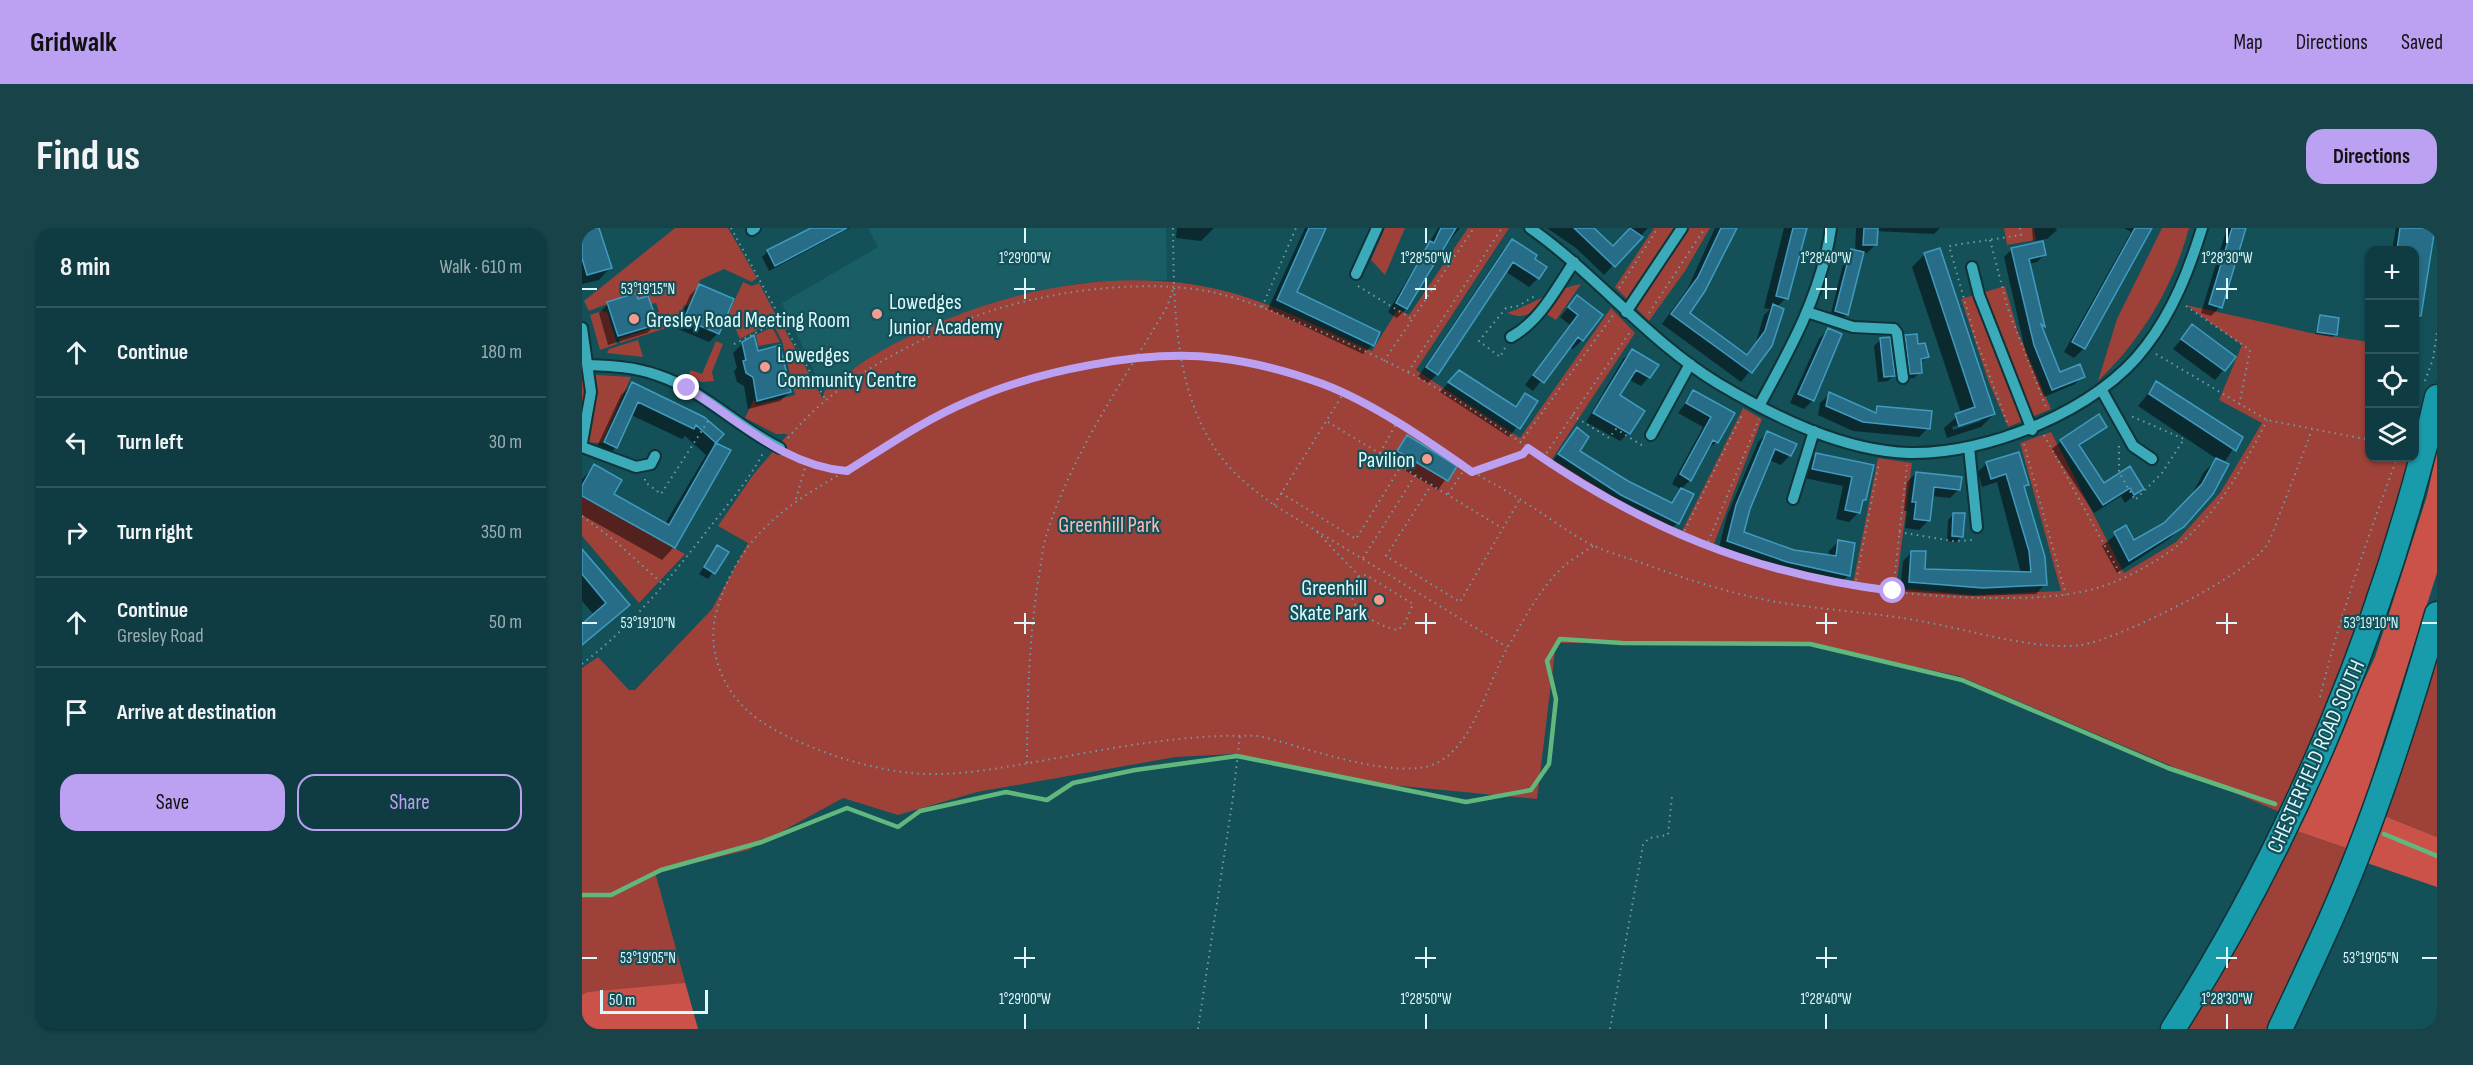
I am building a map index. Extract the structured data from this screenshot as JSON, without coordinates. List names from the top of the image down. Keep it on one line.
{"streets":{"highway":["CHESTERFIELD ROAD SOUTH"]},"parks":["Greenhill Park"],"places":["Lowedges Junior Academy","Gresley Road Meeting Room","Lowedges Community Centre","Pavilion","Greenhill Skate Park"],"scale_bar":"50 m","page":{"header":"Gridwalk","nav":["Map","Directions","Saved"],"buttons":["Directions",["Save","Share"]],"title":"Find us","heading":["8 min","Walk · 610 m"],"map_buttons":["+","−"],"list":[["Continue","180 m"],["Turn left","30 m"],["Turn right","350 m"],["Continue","Gresley Road","50 m"],"Arrive at destination"],"scale":"50 m"},"coordinates":["1°29'00\"W","1°28'50\"W","1°28'40\"W","1°28'30\"W","53°19'15\"N","53°19'10\"N","53°19'05\"N"]}
